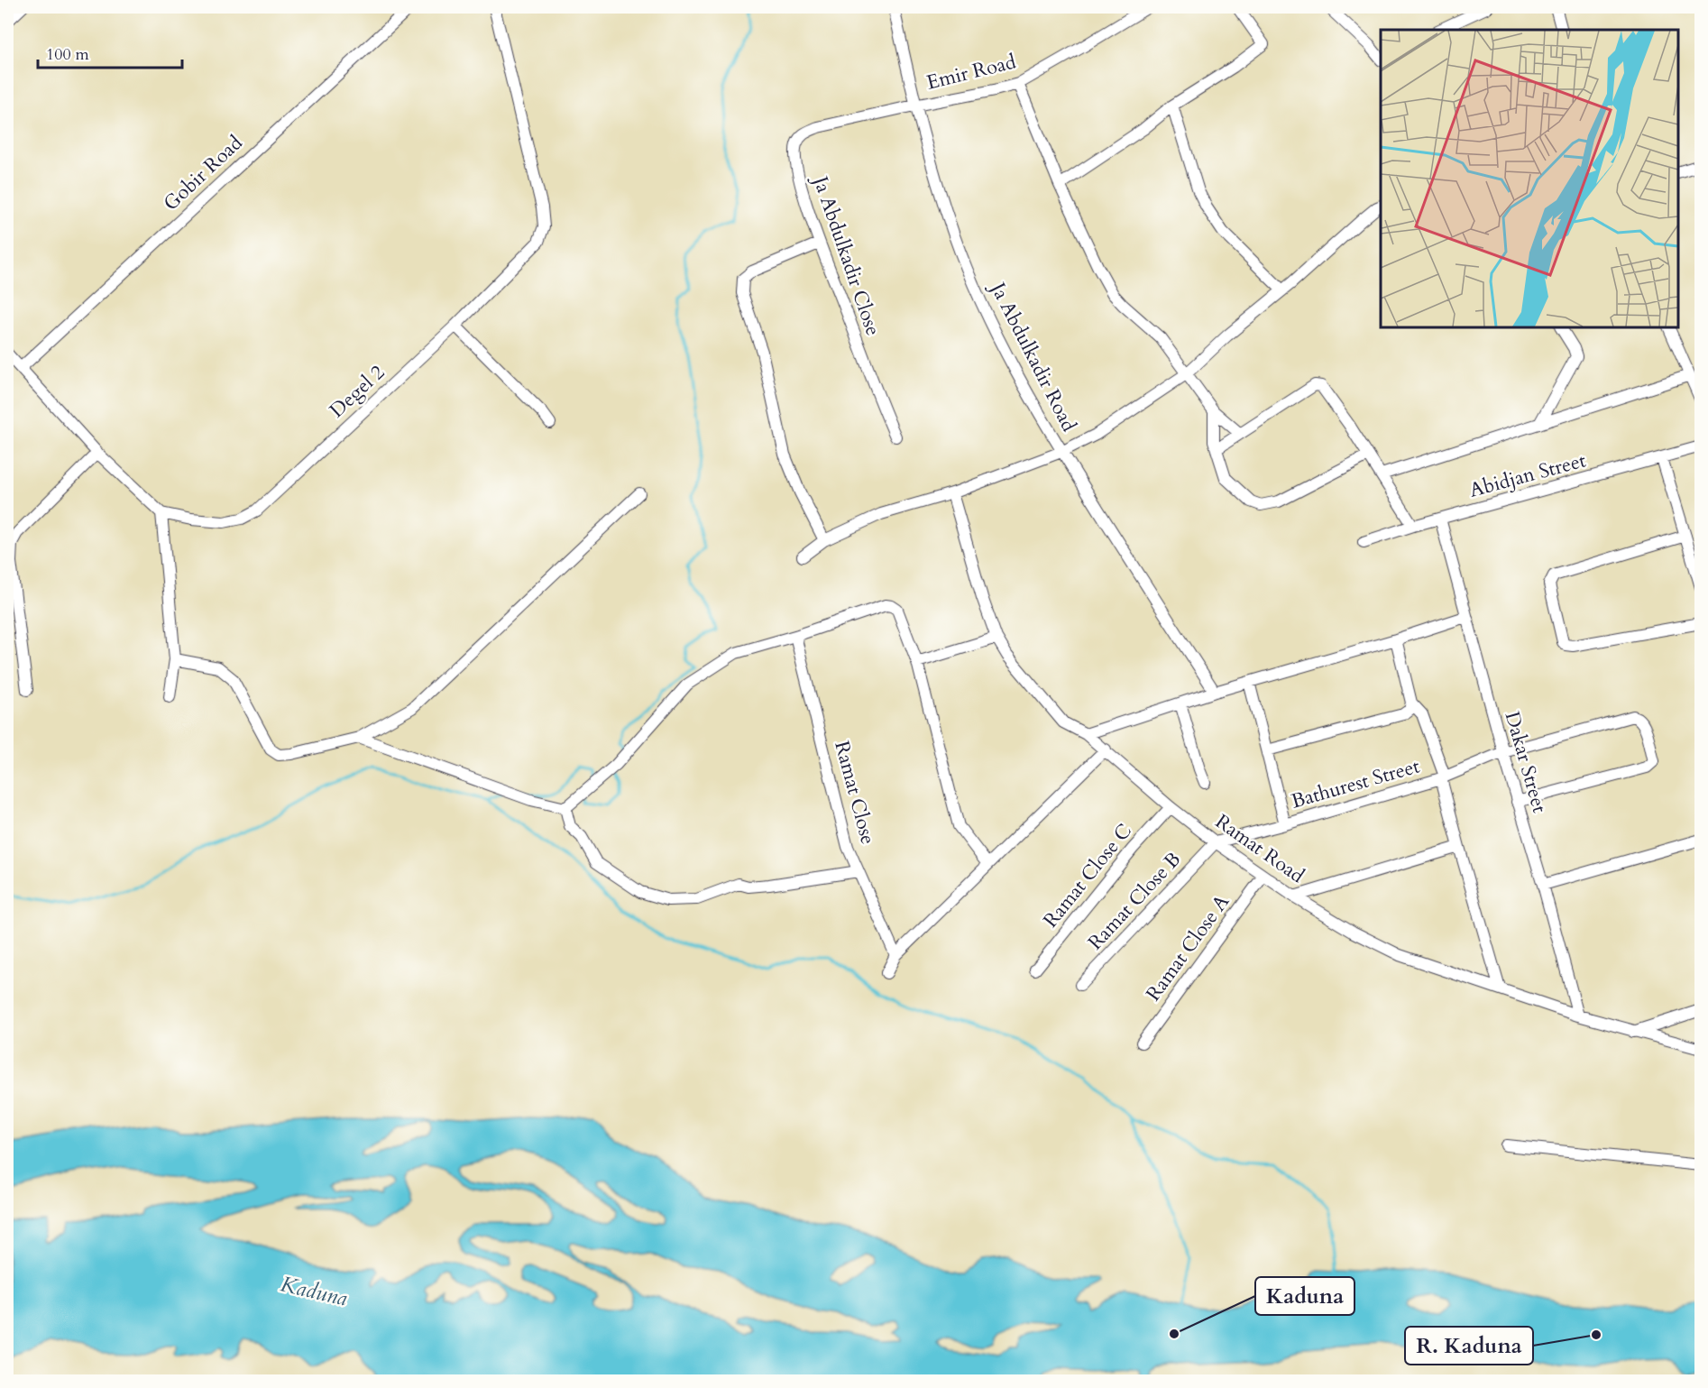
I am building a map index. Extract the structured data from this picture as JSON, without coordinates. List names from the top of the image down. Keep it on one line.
{"streets":{"street":["Emir Road","Gobir Road","Ja Abdulkadir Close","Ja Abdulkadir Road","Degel 2","Abidjan Street","Dakar Street","Bathurest Street","Ramat Close","Ramat Road","Ramat Close C","Ramat Close B","Ramat Close A"]},"crossings":[["Emir Road","Ja Abdulkadir Close"],["Emir Road","Ja Abdulkadir Road"],["Ja Abdulkadir Close","Ja Abdulkadir Road"],["Abidjan Street","Dakar Street"],["Dakar Street","Bathurest Street"],["Dakar Street","Ramat Road"],["Bathurest Street","Ramat Road"],["Bathurest Street","Ramat Close B"],["Ramat Road","Ramat Close C"],["Ramat Road","Ramat Close B"],["Ramat Road","Ramat Close A"]],"water":["Kaduna"],"places":["Kaduna","R. Kaduna"],"scale_bar":"100 m"}
